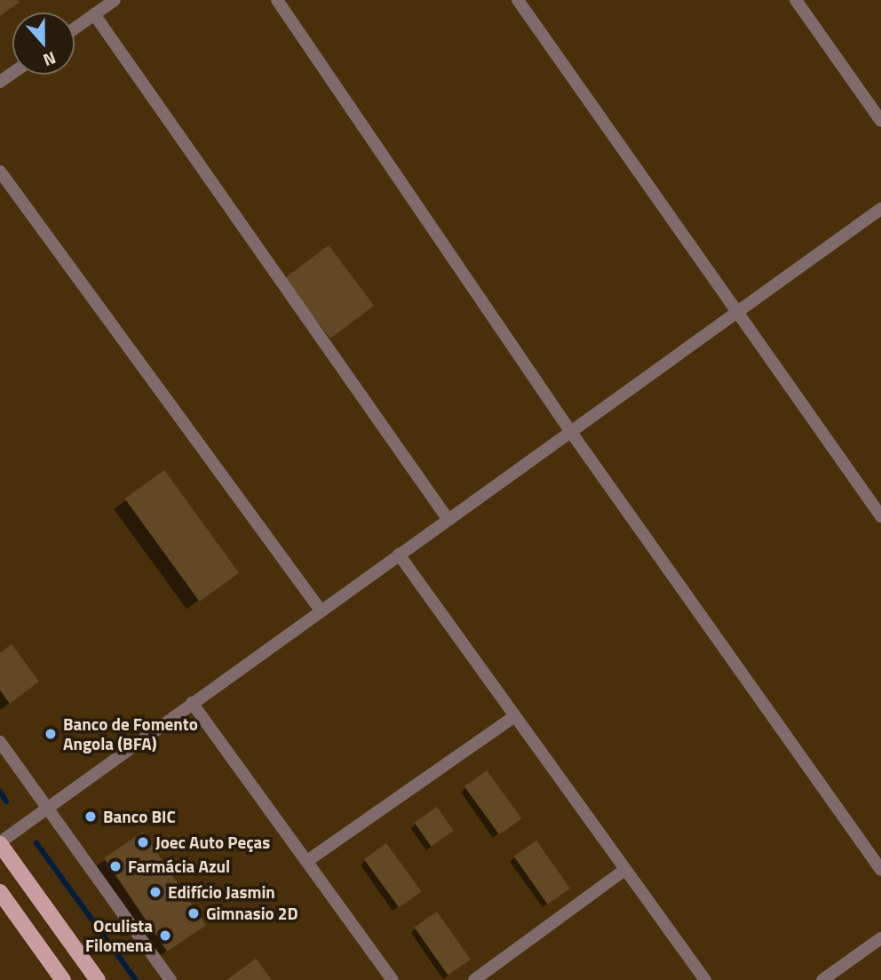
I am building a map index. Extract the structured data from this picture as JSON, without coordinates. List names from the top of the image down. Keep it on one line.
{"places":["Banco de Fomento Angola (BFA)","Banco BIC","Joec Auto Peças","Farmácia Azul","Edifício Jasmin","Gimnasio 2D","Oculista Filomena"],"north":"bottom"}
